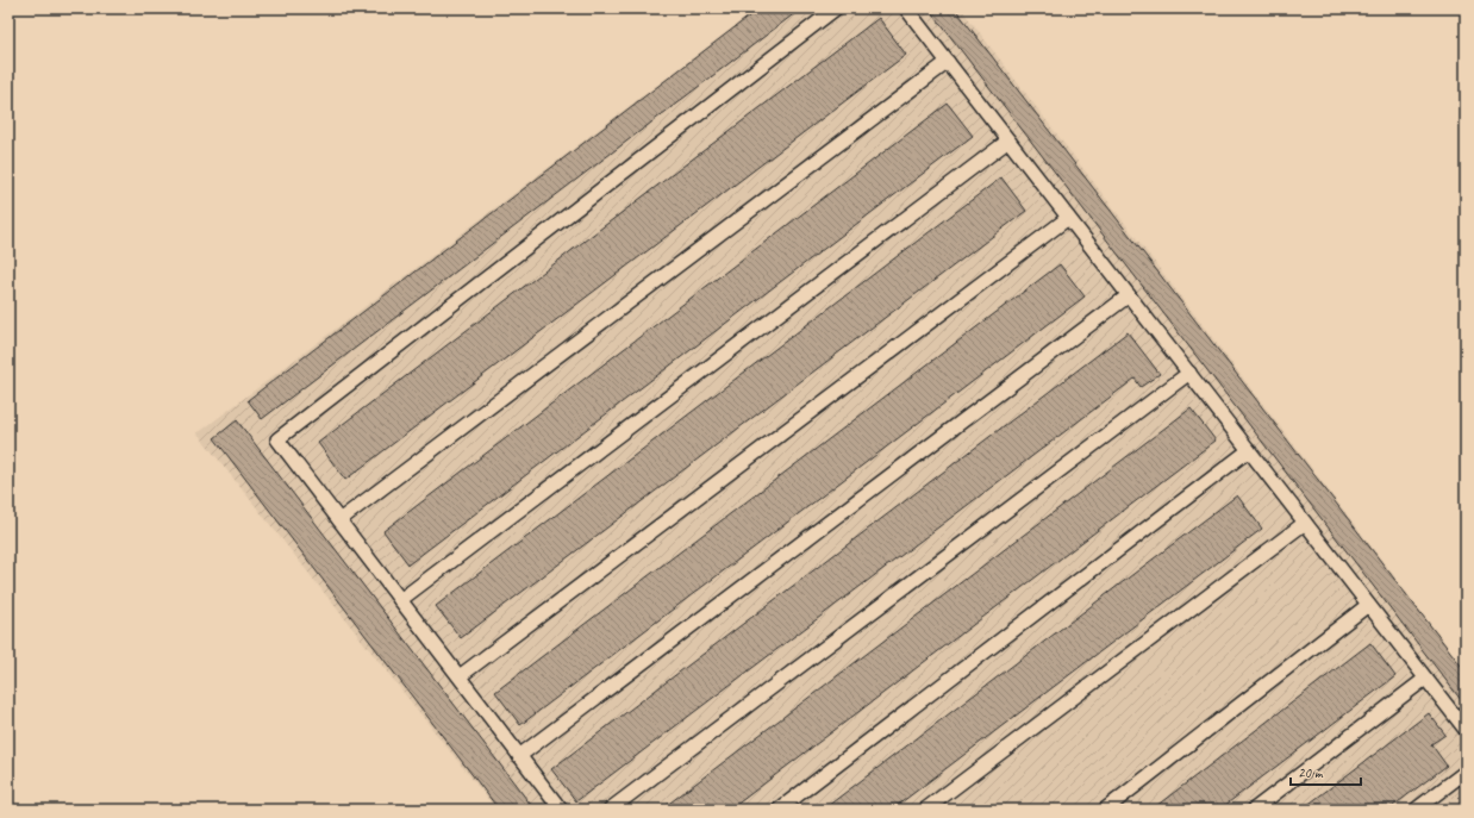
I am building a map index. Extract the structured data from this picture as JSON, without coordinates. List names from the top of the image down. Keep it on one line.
{"scale_bar":"20 m"}
